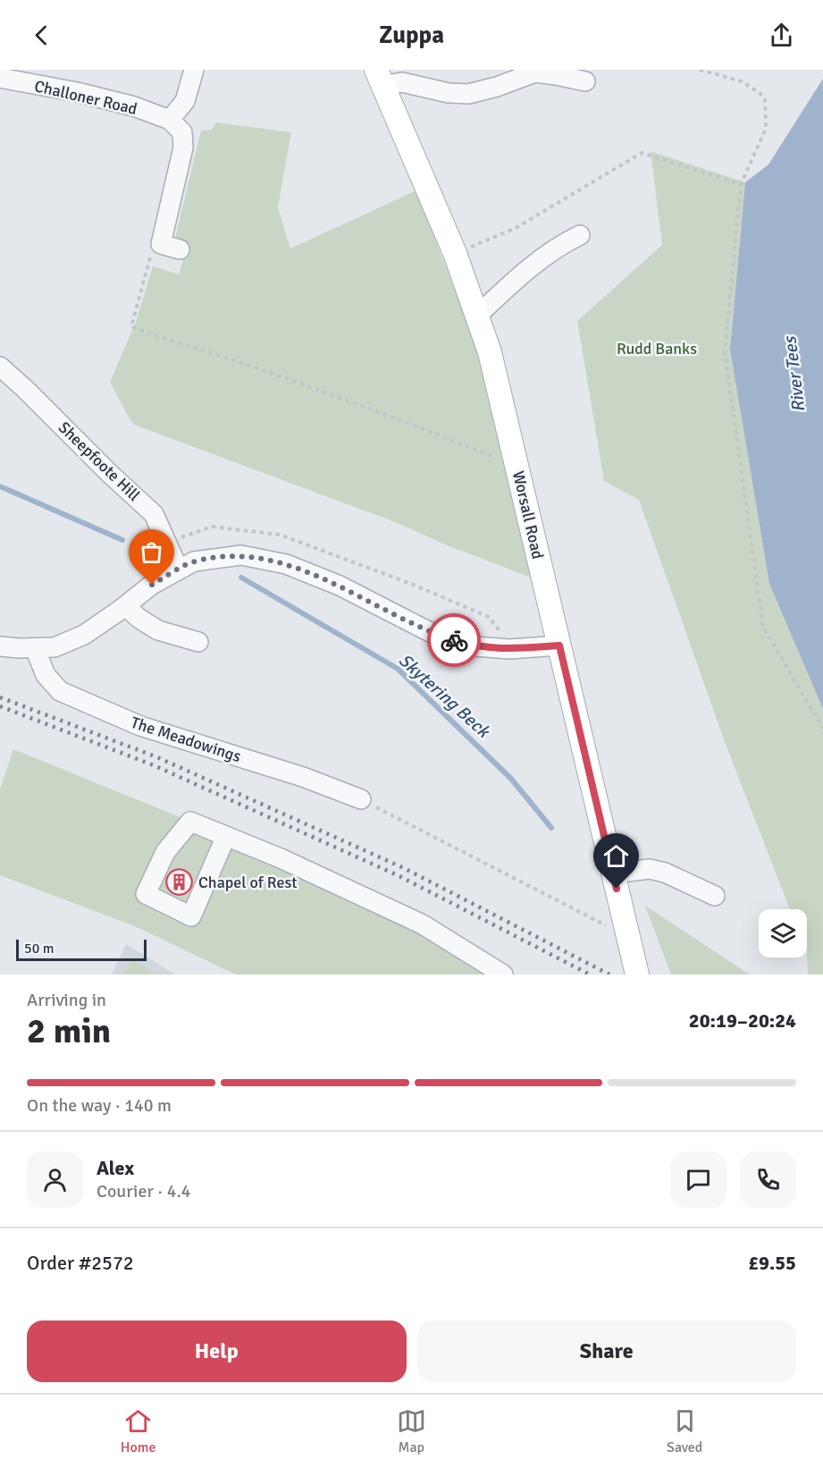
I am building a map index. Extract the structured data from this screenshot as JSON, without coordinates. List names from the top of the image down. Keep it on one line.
{"streets":{"main road":["Worsall Road"],"street":["Challoner Road","Sheepfoote Hill","The Meadowings"]},"water":["River Tees","Skytering Beck"],"parks":["Rudd Banks"],"places":{"building":["Chapel of Rest"]},"scale_bar":"50 m","page":{"header":"Zuppa","scale":"50 m","heading":["2 min","Arriving in","20:19–20:24"],"panel":["Alex","Courier · 4.4","Order #2572","£9.55"],"bar":"On the way · 140 m","buttons":["Help","Share"],"tabs":["Home","Map","Saved"]}}
